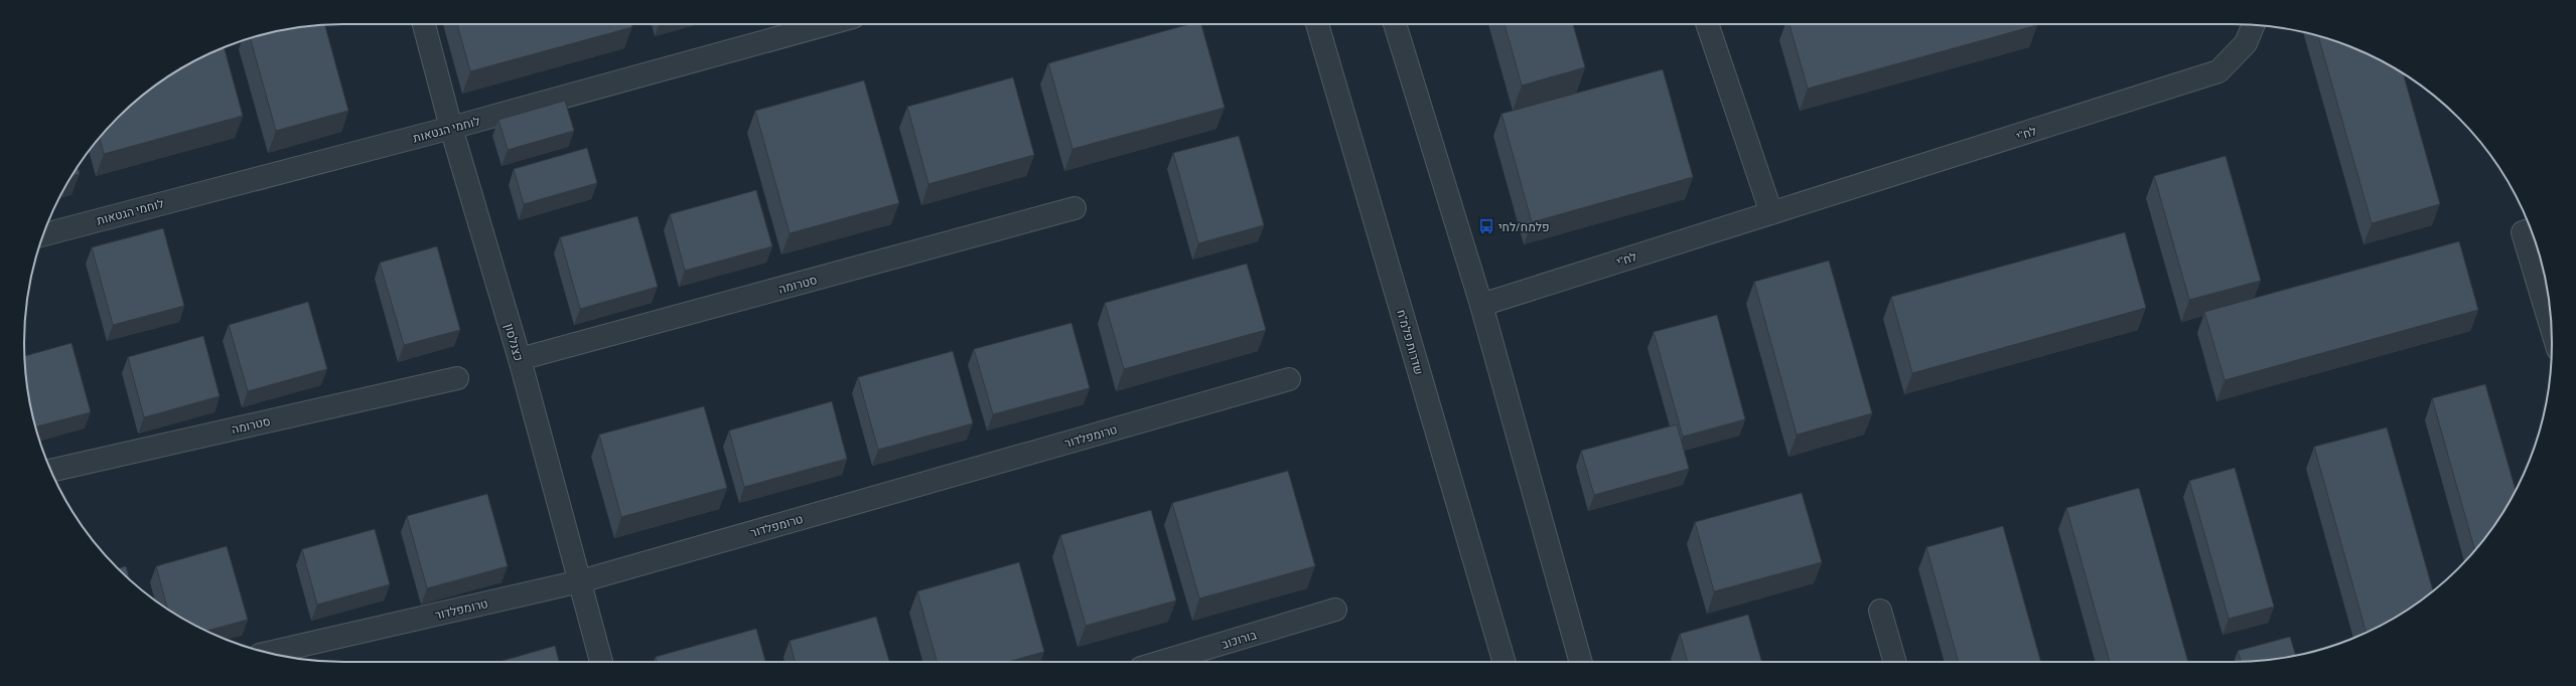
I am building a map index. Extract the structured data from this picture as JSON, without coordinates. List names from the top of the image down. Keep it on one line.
{"streets":{"street":["לוחמי הגטאות","לח\"י","סטרומה","כצנלסון","שדרות פלמ\"ח","טרומפלדור","בורוכוב"]},"crossings":[["לוחמי הגטאות","כצנלסון"],["סטרומה","כצנלסון"],["כצנלסון","טרומפלדור"]],"places":{"bus stop":["פלמח/לחי"]}}
